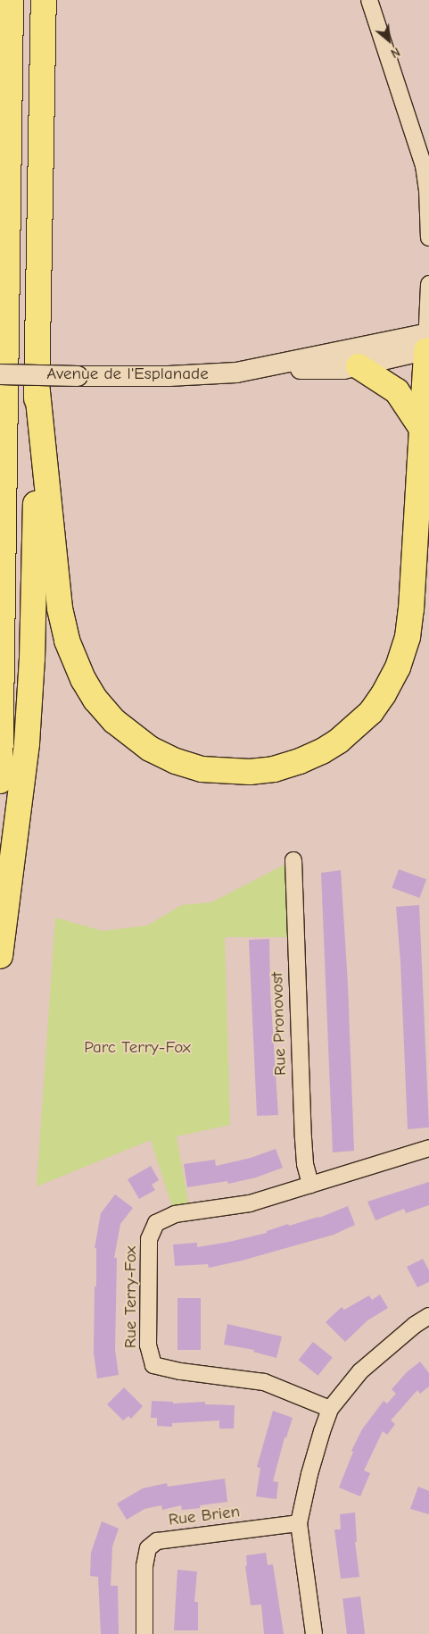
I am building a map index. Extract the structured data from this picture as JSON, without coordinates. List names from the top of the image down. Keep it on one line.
{"streets":{"street":["Avenue de l'Esplanade","Rue Pronovost","Rue Terry-Fox","Rue Brien"]},"crossings":[["Rue Pronovost","Rue Terry-Fox"]],"parks":["Parc Terry-Fox"],"north":"bottom right"}
